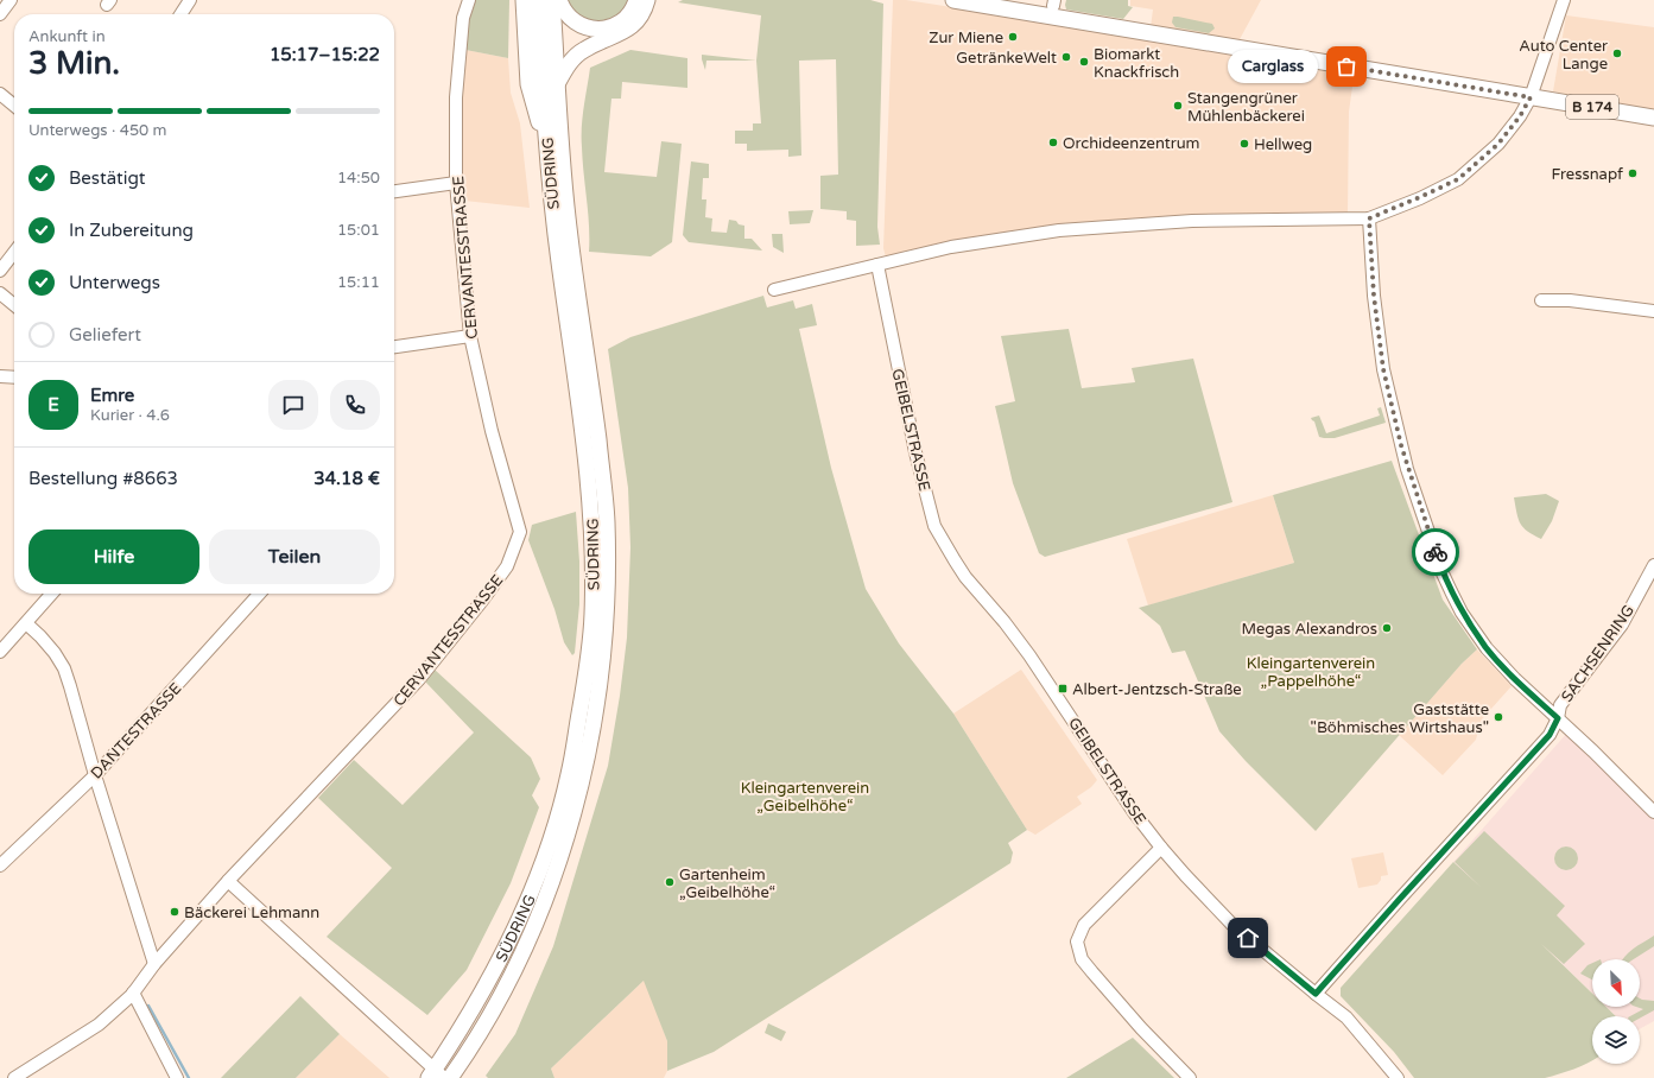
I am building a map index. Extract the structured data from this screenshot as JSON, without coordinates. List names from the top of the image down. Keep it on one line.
{"streets":{"main road":["B 174","SÜDRING"],"street":["CERVANTESSTRASSE","GEIBELSTRASSE","SACHSENRING","DANTESTRASSE"]},"crossings":[["GEIBELSTRASSE","SACHSENRING"]],"parks":["Kleingartenverein „Pappelhöhe“","Kleingartenverein „Geibelhöhe“"],"places":{"other":["Zur Miene","Auto Center Lange","GetränkeWelt","Biomarkt Knackfrisch","Carglass","Stangengrüner Mühlenbäckerei","Orchideenzentrum","Hellweg","Fressnapf","Megas Alexandros","Gaststätte \"Böhmisches Wirtshaus\"","Gartenheim „Geibelhöhe“","Bäckerei Lehmann"],"transit":["Albert-Jentzsch-Straße"]},"north":"bottom right","page":{"heading":["3 Min.","Ankunft in","15:17–15:22"],"panel":["Emre","Kurier · 4.6","Bestellung #8663","34.18 €"],"bubble":"Carglass","bar":"Unterwegs · 450 m","list":[["Bestätigt","14:50"],["In Zubereitung","15:01"],["Unterwegs","15:11"],"Geliefert"],"round":"E","buttons":["Hilfe","Teilen"]}}
